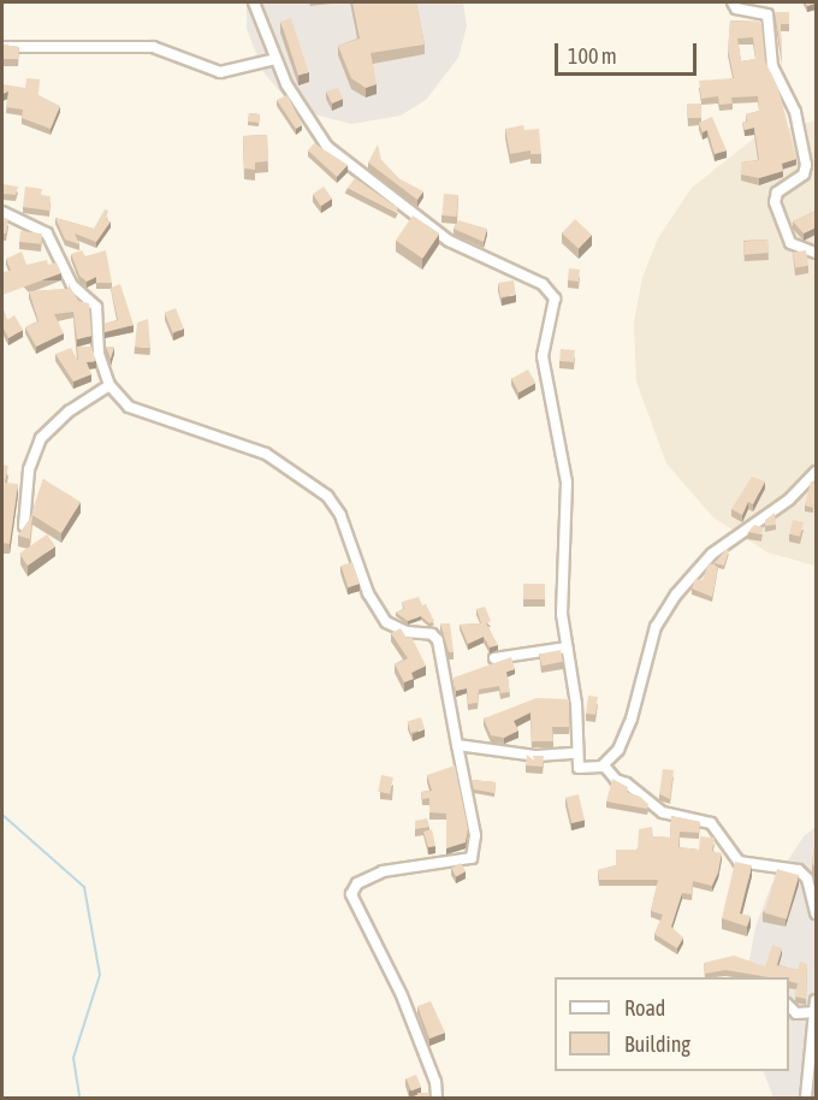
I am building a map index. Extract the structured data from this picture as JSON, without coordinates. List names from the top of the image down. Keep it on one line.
{"legend":["Road","Building"],"scale_bar":"100 m"}
